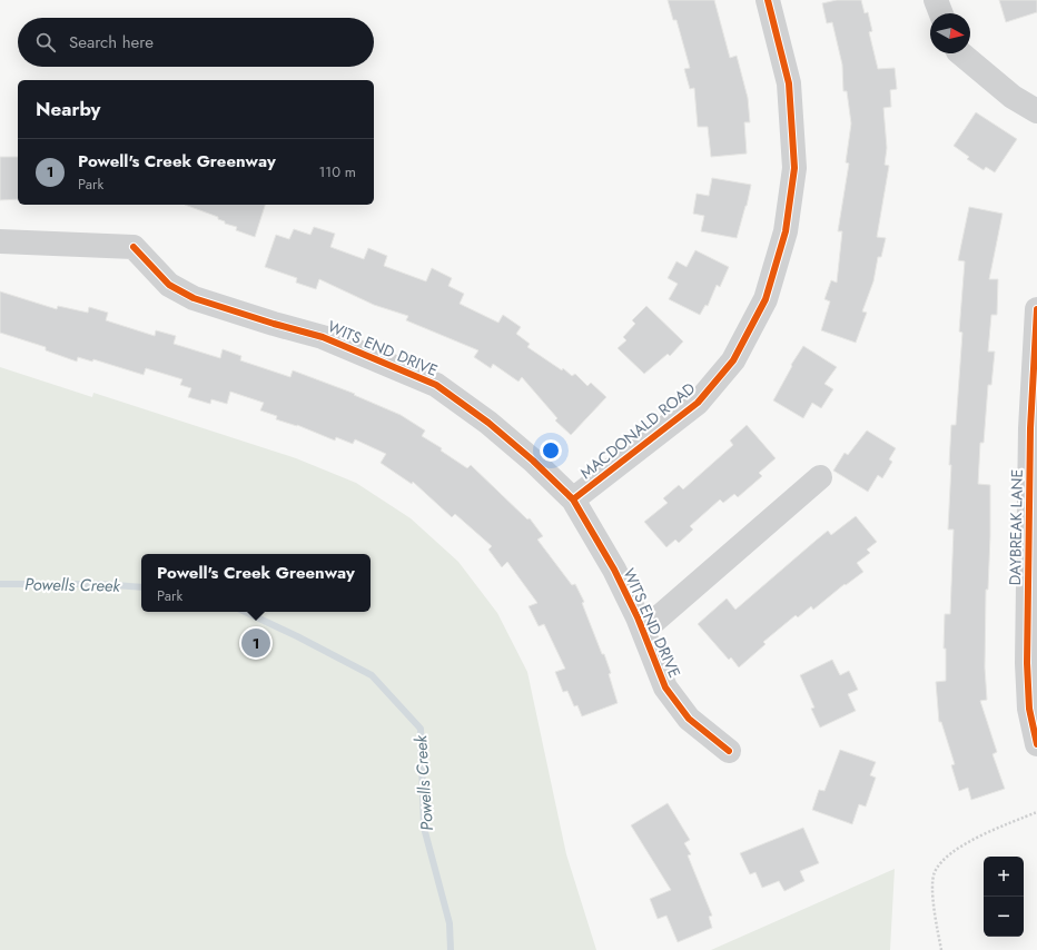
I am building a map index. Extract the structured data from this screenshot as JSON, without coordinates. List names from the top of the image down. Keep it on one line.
{"streets":{"street":["WITS END DRIVE","MACDONALD ROAD","DAYBREAK LANE"]},"crossings":[["WITS END DRIVE","MACDONALD ROAD"]],"water":["Powells Creek"],"north":"right","page":{"search":"Search here","heading":"Nearby","list":[{"mark":"1","name":"Powell's Creek Greenway","note":"Park","value":"110 m"}],"popup":["Powell's Creek Greenway","Park"],"pins":"1","map_buttons":["+","−"]}}
